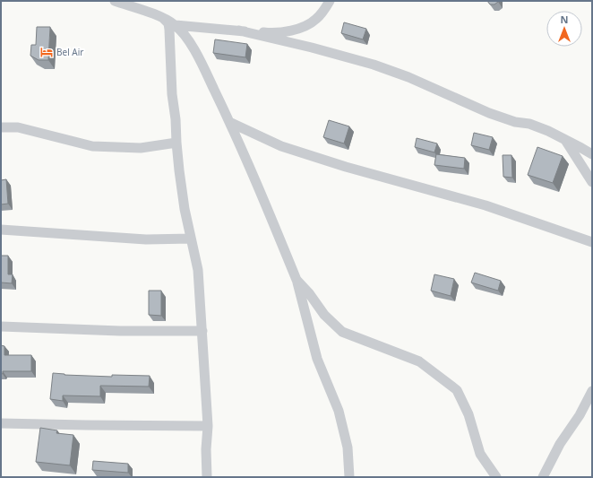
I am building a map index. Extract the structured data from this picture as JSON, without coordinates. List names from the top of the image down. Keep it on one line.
{"places":{"hotel":["Bel Air"]},"north":"top"}
